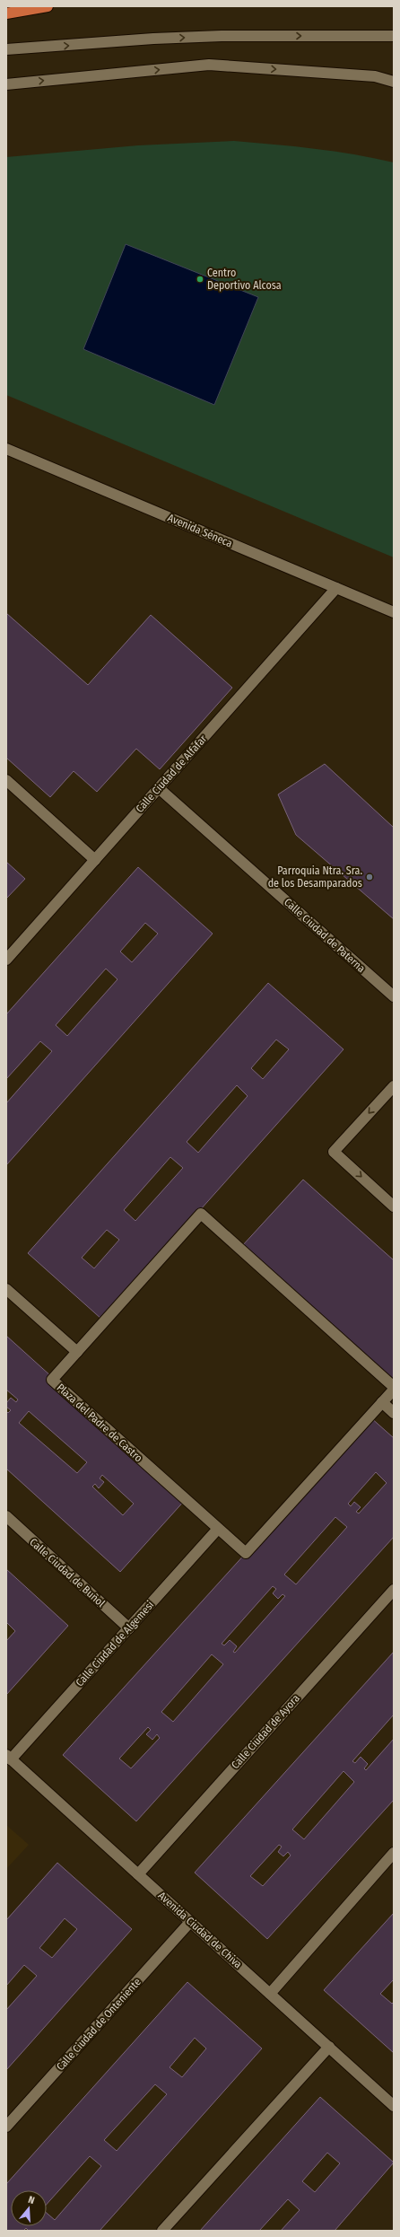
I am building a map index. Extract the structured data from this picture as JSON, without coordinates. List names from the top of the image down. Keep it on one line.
{"streets":{"street":["Avenida Séneca","Calle Ciudad de Alfafar","Calle Ciudad de Paterna","Plaza del Padre de Castro","Calle Ciudad de Buñol","Calle Ciudad de Algemesi","Calle Ciudad de Ayora","Avenida Ciudad de Chiva","Calle Ciudad de Onteniente"]},"crossings":[["Avenida Séneca","Calle Ciudad de Alfafar"],["Calle Ciudad de Alfafar","Calle Ciudad de Paterna"],["Plaza del Padre de Castro","Calle Ciudad de Algemesi"],["Calle Ciudad de Buñol","Calle Ciudad de Algemesi"],["Calle Ciudad de Algemesi","Avenida Ciudad de Chiva"],["Calle Ciudad de Ayora","Avenida Ciudad de Chiva"],["Avenida Ciudad de Chiva","Calle Ciudad de Onteniente"]],"places":["Centro Deportivo Alcosa","Parroquia Ntra. Sra. de los Desamparados"],"north":"top"}
